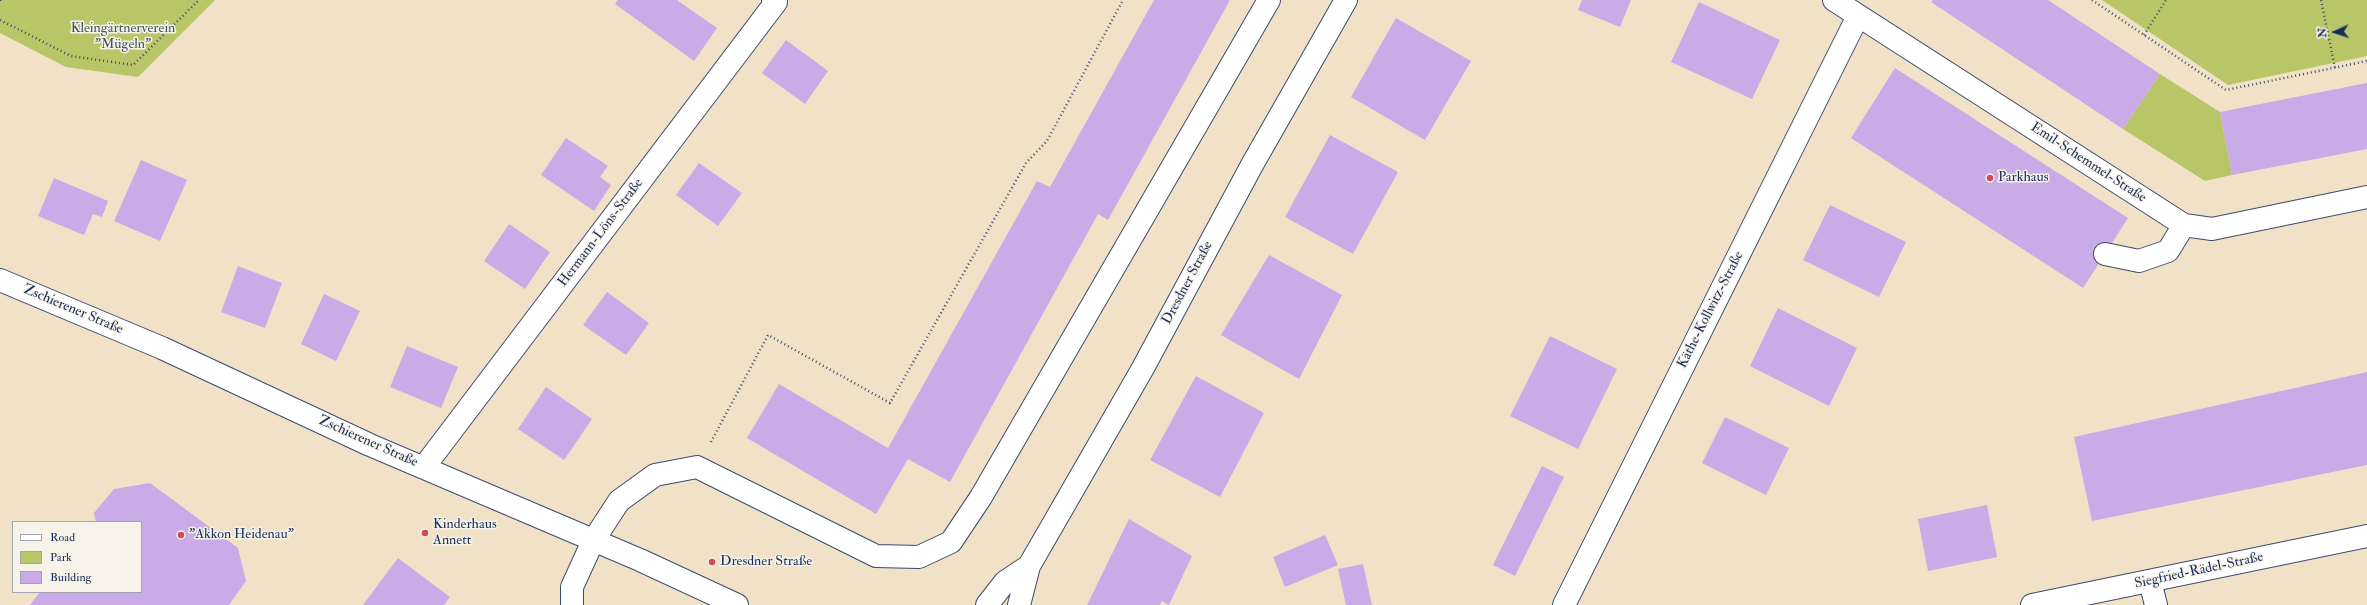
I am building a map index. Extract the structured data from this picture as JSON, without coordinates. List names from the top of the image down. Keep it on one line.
{"streets":{"street":["Emil-Schemmel-Straße","Hermann-Löns-Straße","Dresdner Straße","Zschierener Straße","Käthe-Kollwitz-Straße","Siegfried-Rädel-Straße"]},"crossings":[["Emil-Schemmel-Straße","Käthe-Kollwitz-Straße"],["Hermann-Löns-Straße","Zschierener Straße"]],"parks":["Kleingärtnerverein \"Mügeln\""],"places":["Parkhaus","Kinderhaus Annett","\"Akkon Heidenau\"","Dresdner Straße"],"legend":["Road","Park","Building"],"north":"left"}
